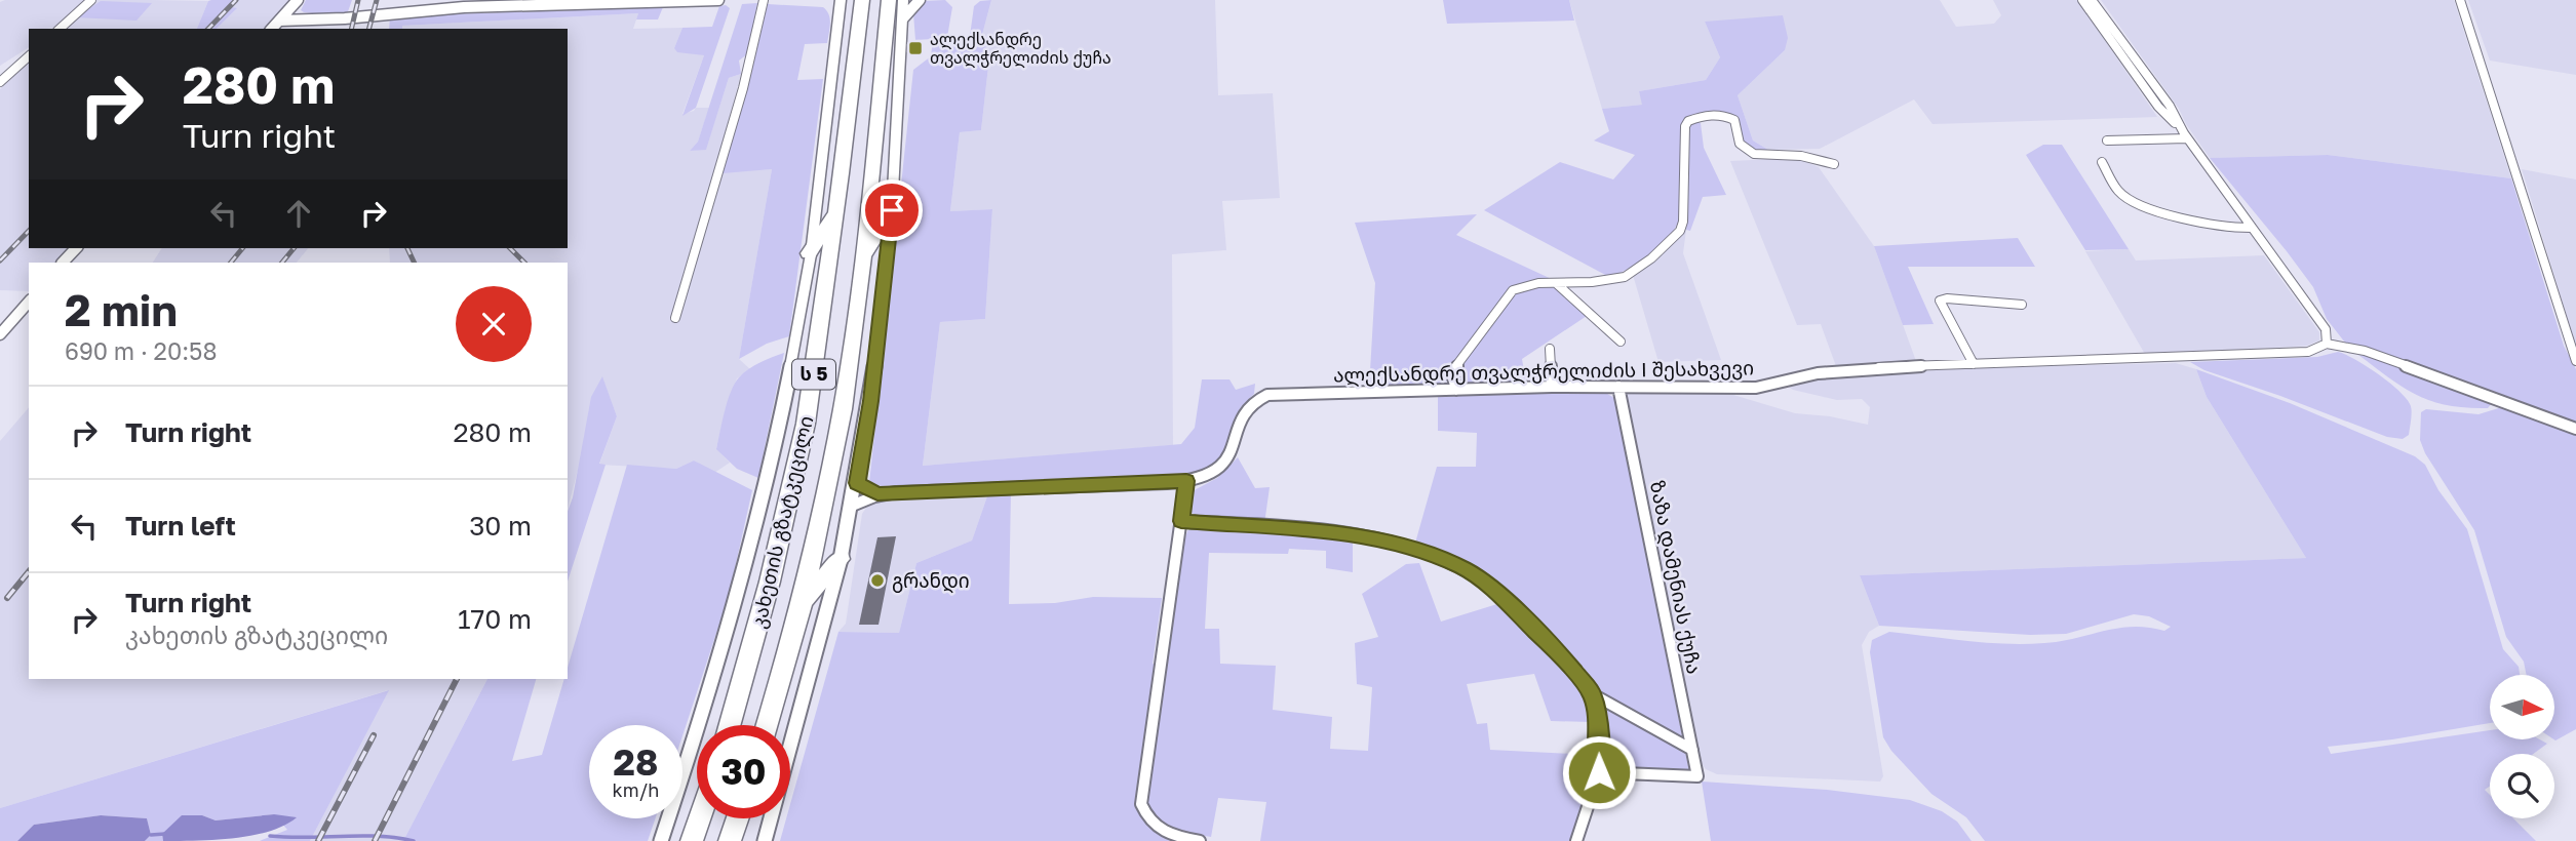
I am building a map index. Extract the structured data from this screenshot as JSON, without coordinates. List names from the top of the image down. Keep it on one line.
{"streets":{"highway":["ს 5","კახეთის გზატკეცილი"],"street":["ალექსანდრე თვალჭრელიძის I შესახვევი","ზაზა დამენიას ქუჩა"]},"crossings":[["ალექსანდრე თვალჭრელიძის I შესახვევი","ზაზა დამენიას ქუჩა"]],"places":{"transit":["ალექსანდრე თვალჭრელიძის ქუჩა"],"other":["გრანდი"]},"north":"right","page":{"turn":["280 m","Turn right"],"heading":["2 min","690 m · 20:58"],"list":[{"name":"Turn right","value":"280 m"},{"name":"Turn left","value":"30 m"},{"name":"Turn right","note":"კახეთის გზატკეცილი","value":"170 m"}],"speed":"28 km/h","limit":"30"}}
